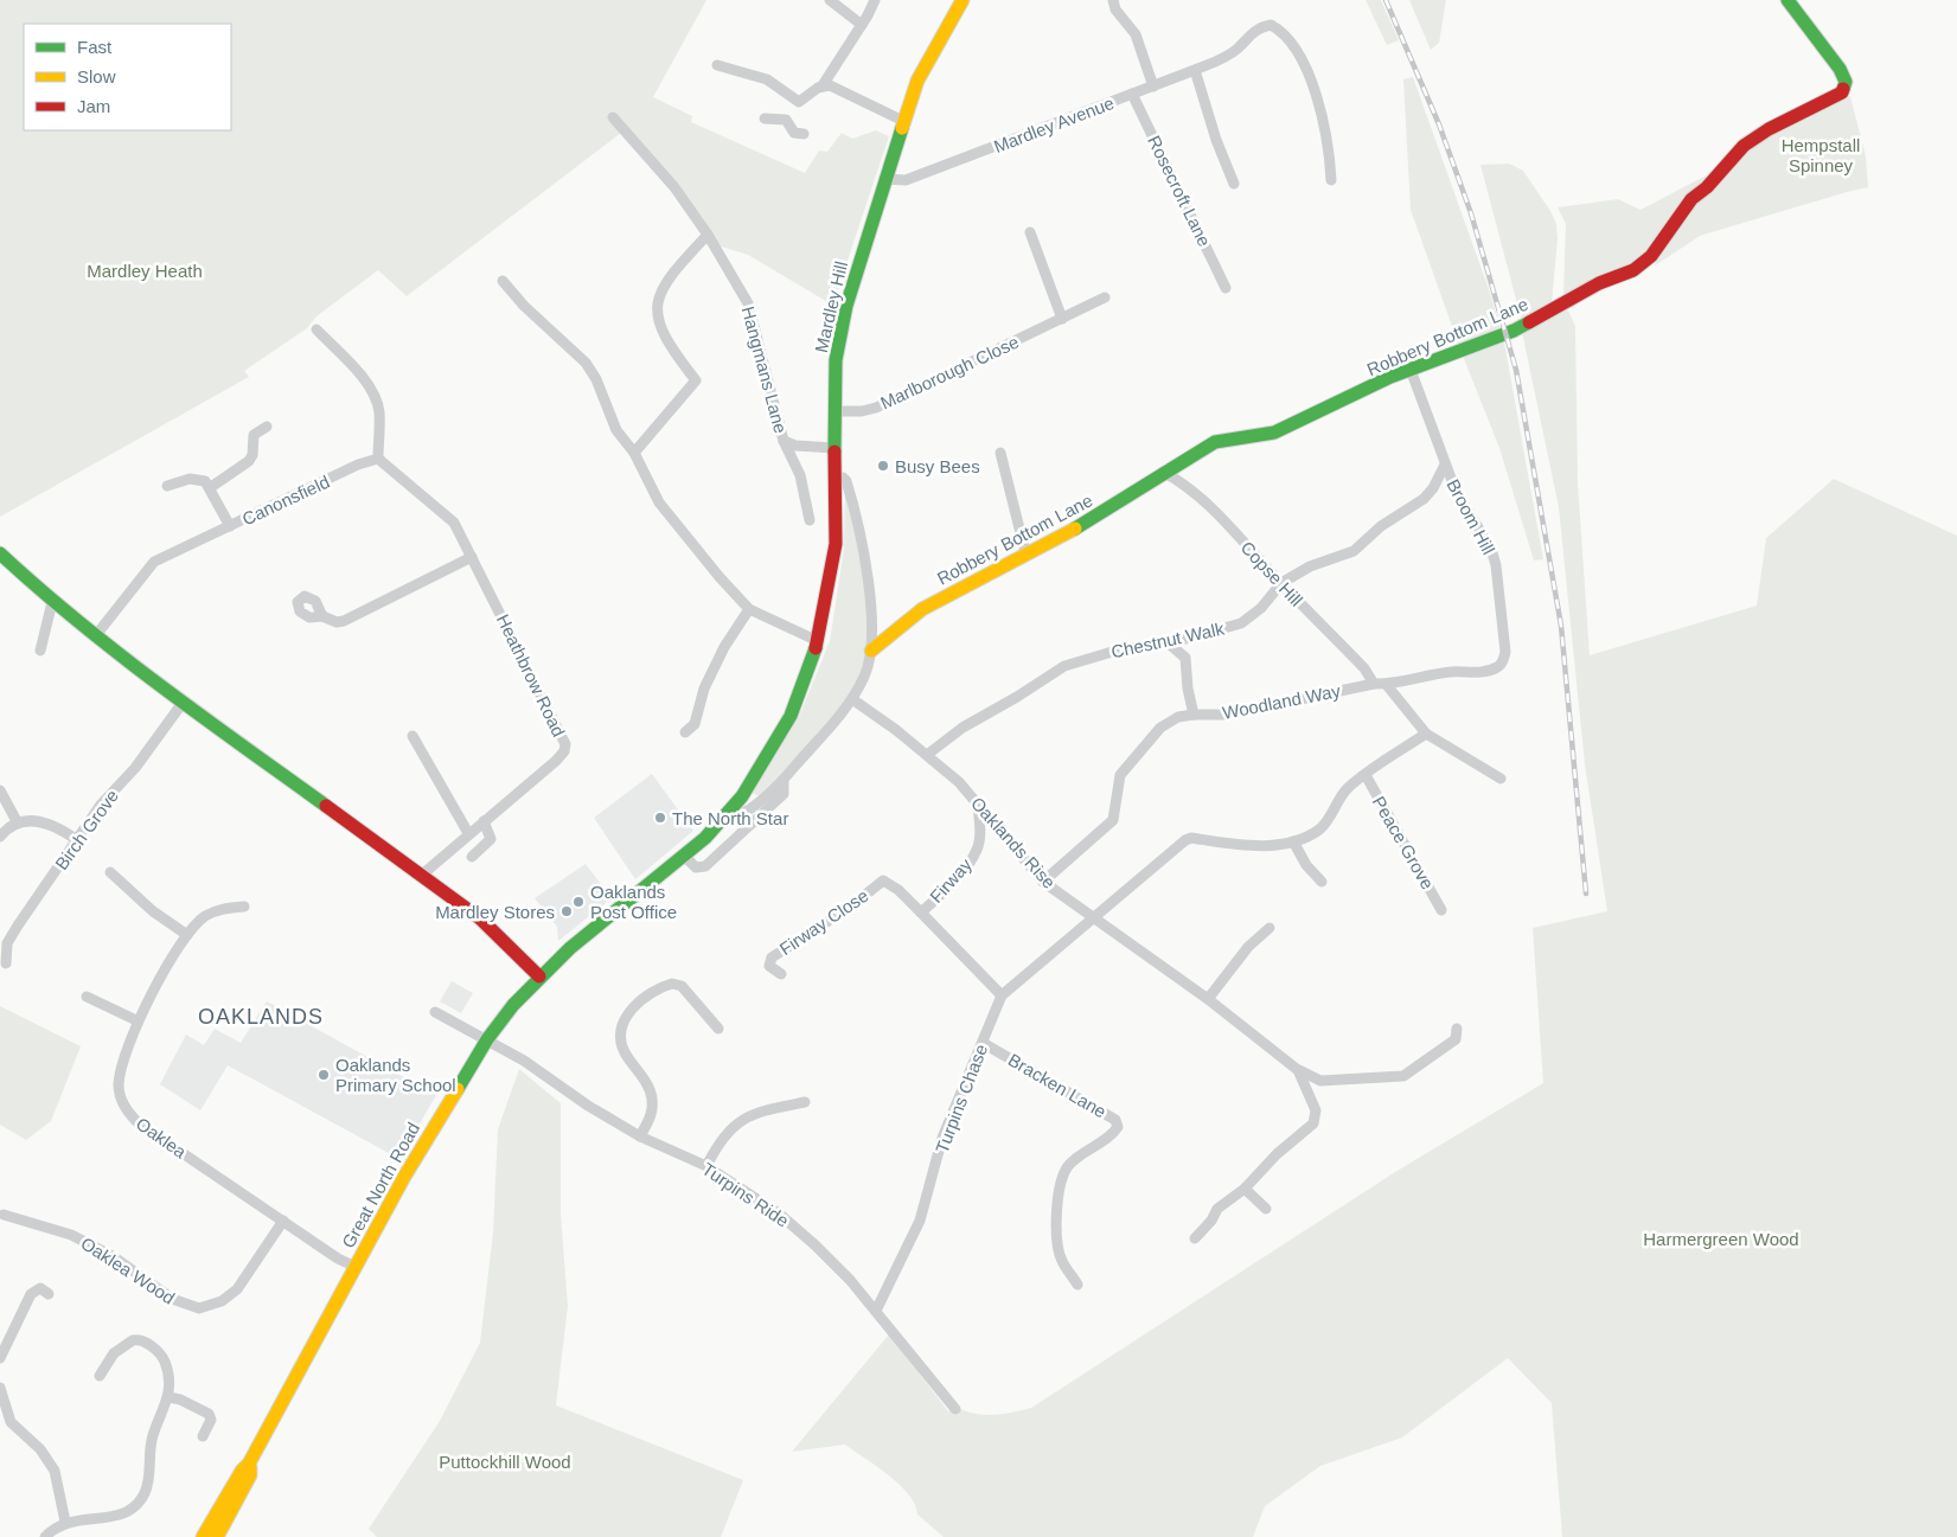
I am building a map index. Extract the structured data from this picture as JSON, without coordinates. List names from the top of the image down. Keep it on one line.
{"streets":{"street":["Mardley Avenue","Rosecroft Lane","Mardley Hill","Robbery Bottom Lane","Hangmans Lane","Marlborough Close","Canonsfield","Broom Hill","Copse Hill","Chestnut Walk","Heathbrow Road","Woodland Way","Birch Grove","Oaklands Rise","Peace Grove","Firway","Firway Close","Bracken Lane","Turpins Chase","Oaklea","Great North Road","Turpins Ride","Oaklea Wood"]},"crossings":[["Mardley Avenue","Rosecroft Lane"],["Mardley Avenue","Mardley Hill"],["Mardley Hill","Marlborough Close"],["Mardley Hill","Great North Road"],["Robbery Bottom Lane","Broom Hill"],["Robbery Bottom Lane","Copse Hill"],["Broom Hill","Chestnut Walk"],["Broom Hill","Woodland Way"],["Copse Hill","Chestnut Walk"],["Copse Hill","Woodland Way"],["Chestnut Walk","Oaklands Rise"],["Woodland Way","Oaklands Rise"],["Oaklands Rise","Firway"],["Oaklands Rise","Turpins Chase"],["Firway","Firway Close"],["Firway","Turpins Chase"],["Bracken Lane","Turpins Chase"],["Turpins Chase","Turpins Ride"],["Oaklea","Great North Road"],["Oaklea","Oaklea Wood"],["Great North Road","Turpins Ride"]],"districts":["OAKLANDS"],"parks":["Hempstall Spinney","Mardley Heath","Harmergreen Wood","Puttockhill Wood"],"places":["Busy Bees","The North Star","Oaklands Post Office","Mardley Stores","Oaklands Primary School"],"legend":["Fast","Slow","Jam"]}
